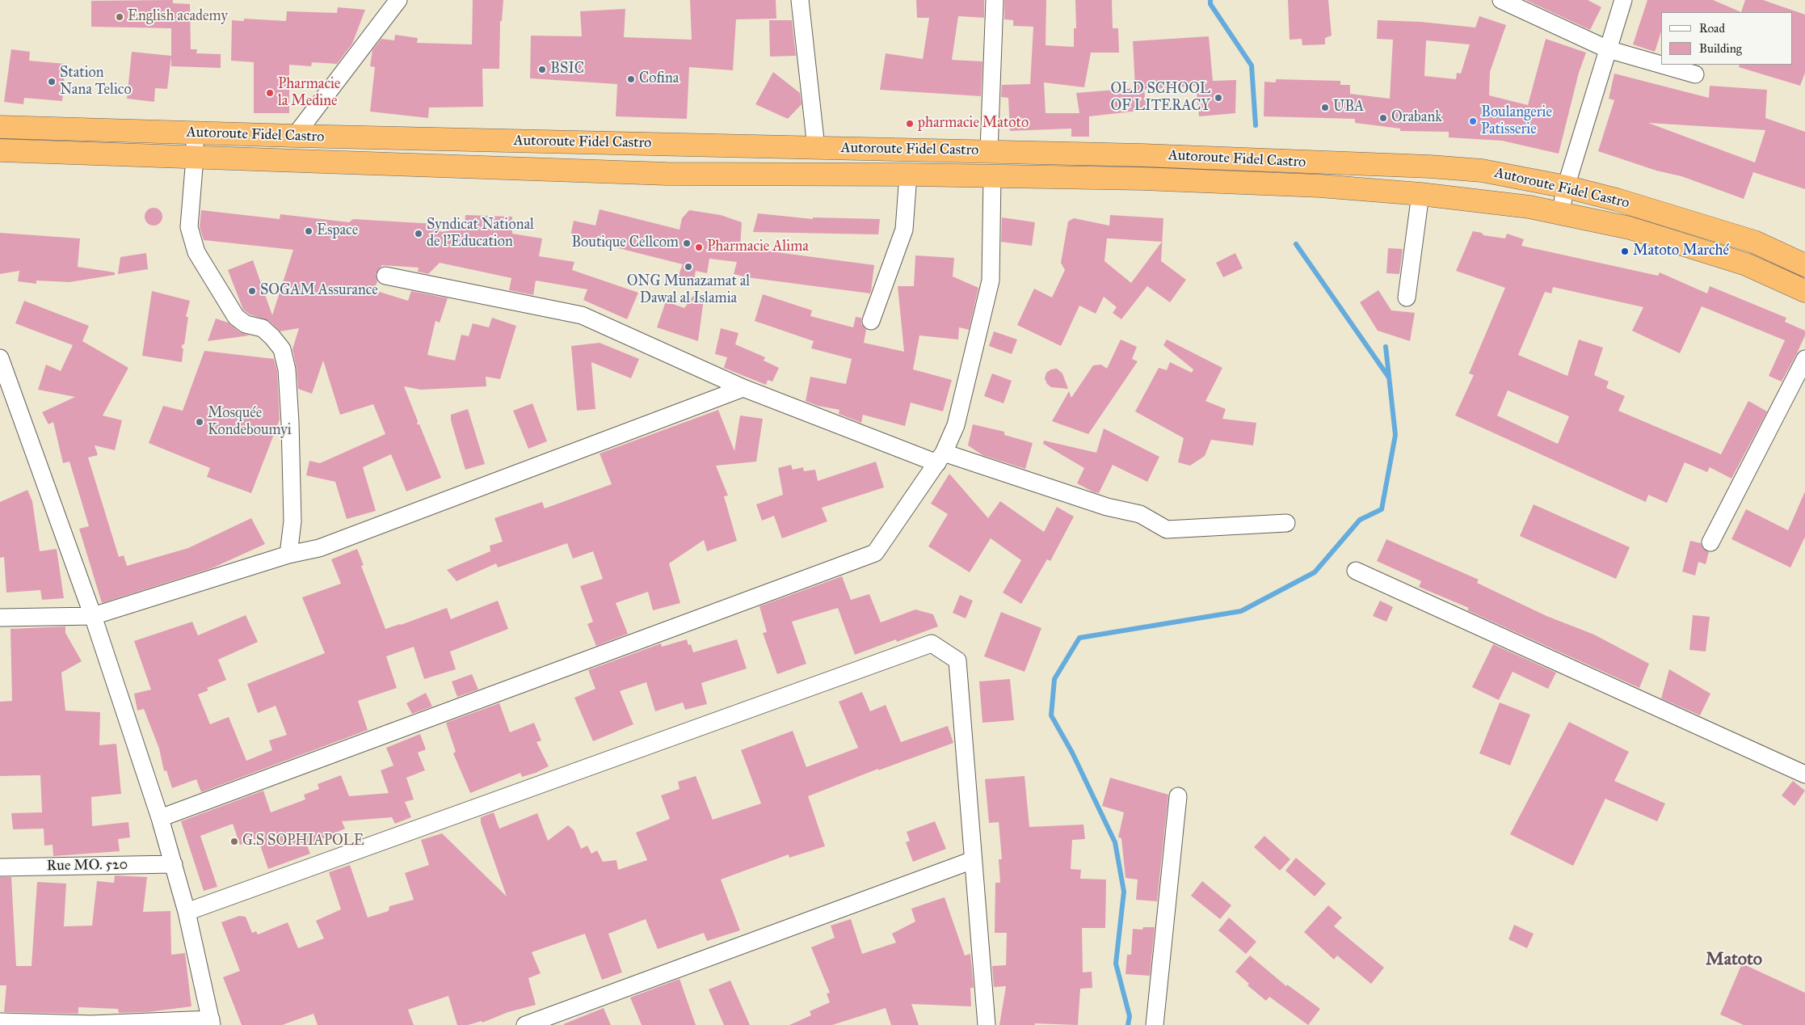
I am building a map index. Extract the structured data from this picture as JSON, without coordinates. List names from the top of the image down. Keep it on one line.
{"streets":{"highway":["Autoroute Fidel Castro"],"street":["Rue MO. 520"]},"districts":["Matoto"],"places":["English academy","BSIC","Cofina","Station Nana Telico","Pharmacie la Medine","OLD SCHOOL OF LITERACY","UBA","Orabank","Boulangerie Patisserie","pharmacie Matoto","Espace","Syndicat National de l'Education","Boutique Cellcom","Pharmacie Alima","Matoto Marché","ONG Munazamat al Dawal al Islamia","SOGAM Assurance","Mosquée Kondeboumyi","G.S SOPHIAPOLE"],"legend":["Road","Building"]}
